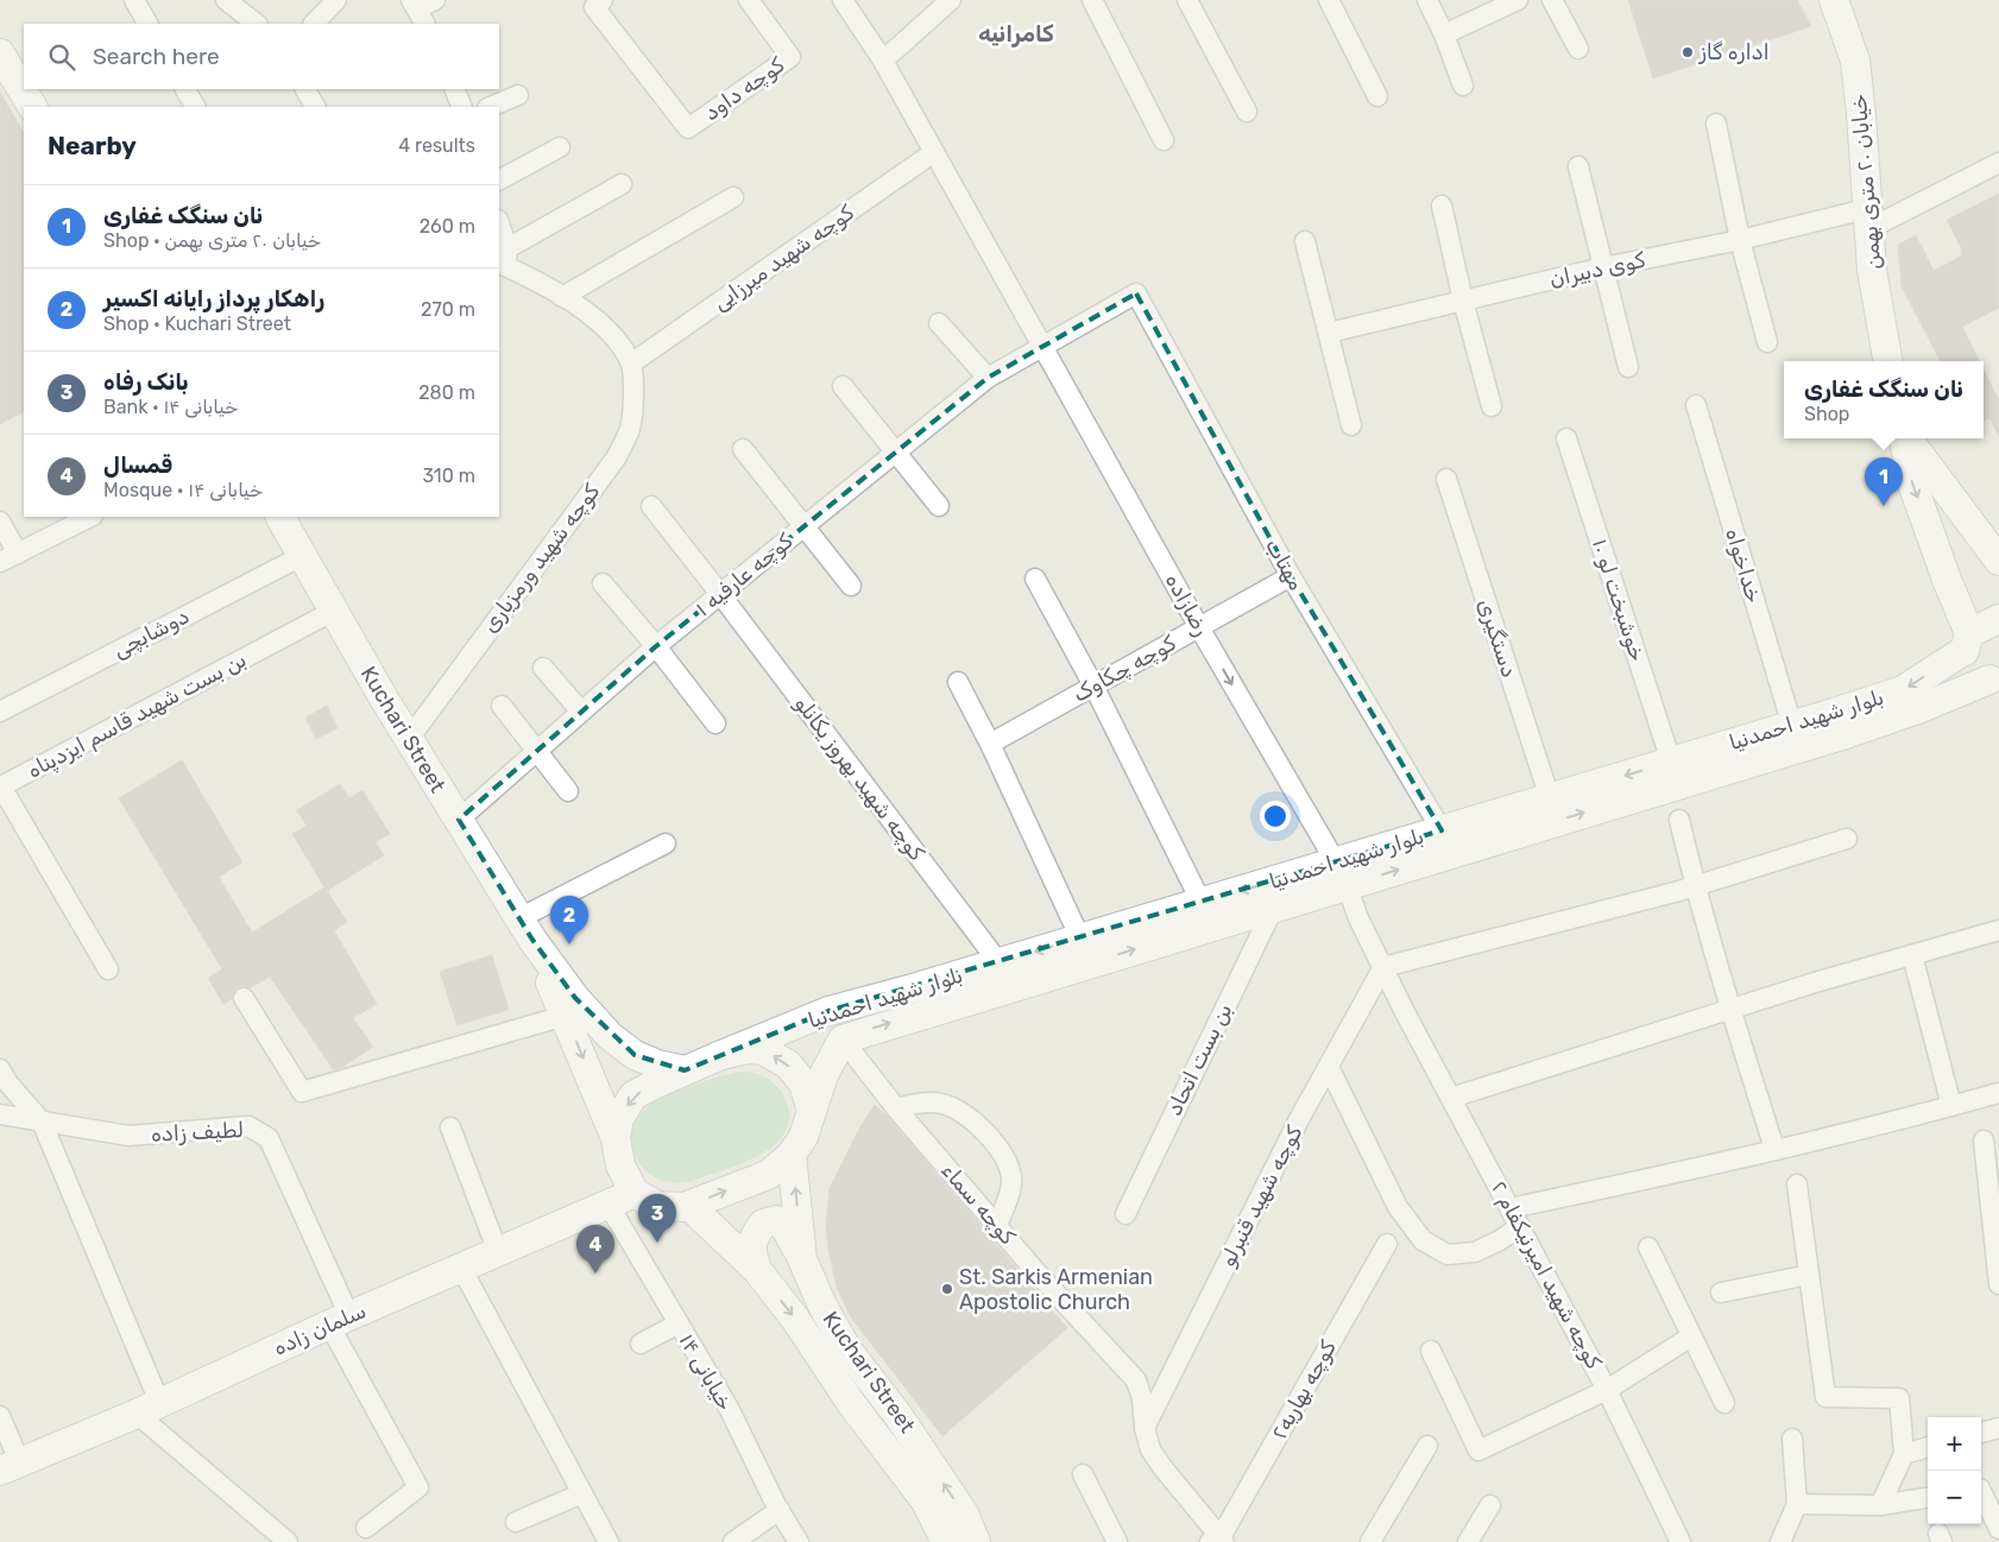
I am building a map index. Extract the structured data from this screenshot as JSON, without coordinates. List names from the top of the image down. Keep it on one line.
{"streets":{"main road":["خیابان ۲۰ متری بهمن","بلوار شهید احمدنیا","Kuchari Street","سلمان زاده"],"street":["کوچه داود","کوچه شهید میرزایی","کوی دبیران","کوچه شهید ورمزیاری","مهتاب","خداخواه","کوچه عارفیه ۱","خوشبخت لو ۱۰","رضازاده","دوشابچی","دستگیری","کوچه چکاوک","بن بست شهید قاسم ایزدپناه","کوچه شهید بهروز یکانلو","بن بست اتحاد","لطیف زاده","کوچه شهید قنبرلو","کوچه سماء","کوچه شهید امیرنیکفام ۲","خیابانی ۱۴","کوچه بهاریه۲"]},"crossings":[["خیابان ۲۰ متری بهمن","کوی دبیران"],["کوچه شهید میرزایی","کوچه شهید ورمزیاری"],["کوچه شهید میرزایی","رضازاده"],["کوچه شهید ورمزیاری","Kuchari Street"],["مهتاب","کوچه عارفیه ۱"],["مهتاب","کوچه چکاوک"],["مهتاب","بلوار شهید احمدنیا"],["خداخواه","بلوار شهید احمدنیا"],["کوچه عارفیه ۱","رضازاده"],["کوچه عارفیه ۱","Kuchari Street"],["کوچه عارفیه ۱","کوچه شهید بهروز یکانلو"],["خوشبخت لو ۱۰","بلوار شهید احمدنیا"],["رضازاده","کوچه چکاوک"],["رضازاده","بلوار شهید احمدنیا"],["رضازاده","کوچه شهید قنبرلو"],["رضازاده","کوچه شهید امیرنیکفام ۲"],["دوشابچی","Kuchari Street"],["دستگیری","بلوار شهید احمدنیا"],["بن بست شهید قاسم ایزدپناه","Kuchari Street"],["بلوار شهید احمدنیا","Kuchari Street"],["بلوار شهید احمدنیا","کوچه شهید بهروز یکانلو"],["بلوار شهید احمدنیا","بن بست اتحاد"],["بلوار شهید احمدنیا","کوچه سماء"],["بلوار شهید احمدنیا","سلمان زاده"],["Kuchari Street","سلمان زاده"],["لطیف زاده","سلمان زاده"],["کوچه شهید قنبرلو","کوچه سماء"],["کوچه شهید قنبرلو","کوچه شهید امیرنیکفام ۲"],["کوچه سماء","کوچه بهاریه۲"],["سلمان زاده","خیابانی ۱۴"]],"districts":["کامرانیه"],"places":["اداره گاز","St. Sarkis Armenian Apostolic Church"],"page":{"search":"Search here","heading":["Nearby","4 results"],"list":[{"mark":"1","name":"نان سنگک غفاری","note":"Shop · خیابان ۲۰ متری بهمن","value":"260 m"},{"mark":"2","name":"راهکار پرداز رایانه اکسیر","note":"Shop · Kuchari Street","value":"270 m"},{"mark":"3","name":"بانک رفاه","note":"Bank · خیابانی ۱۴","value":"280 m"},{"mark":"4","name":"قمسال","note":"Mosque · خیابانی ۱۴","value":"310 m"}],"popup":["نان سنگک غفاری","Shop"],"pins":["1","2","3","4"],"map_buttons":["+","−"]}}
